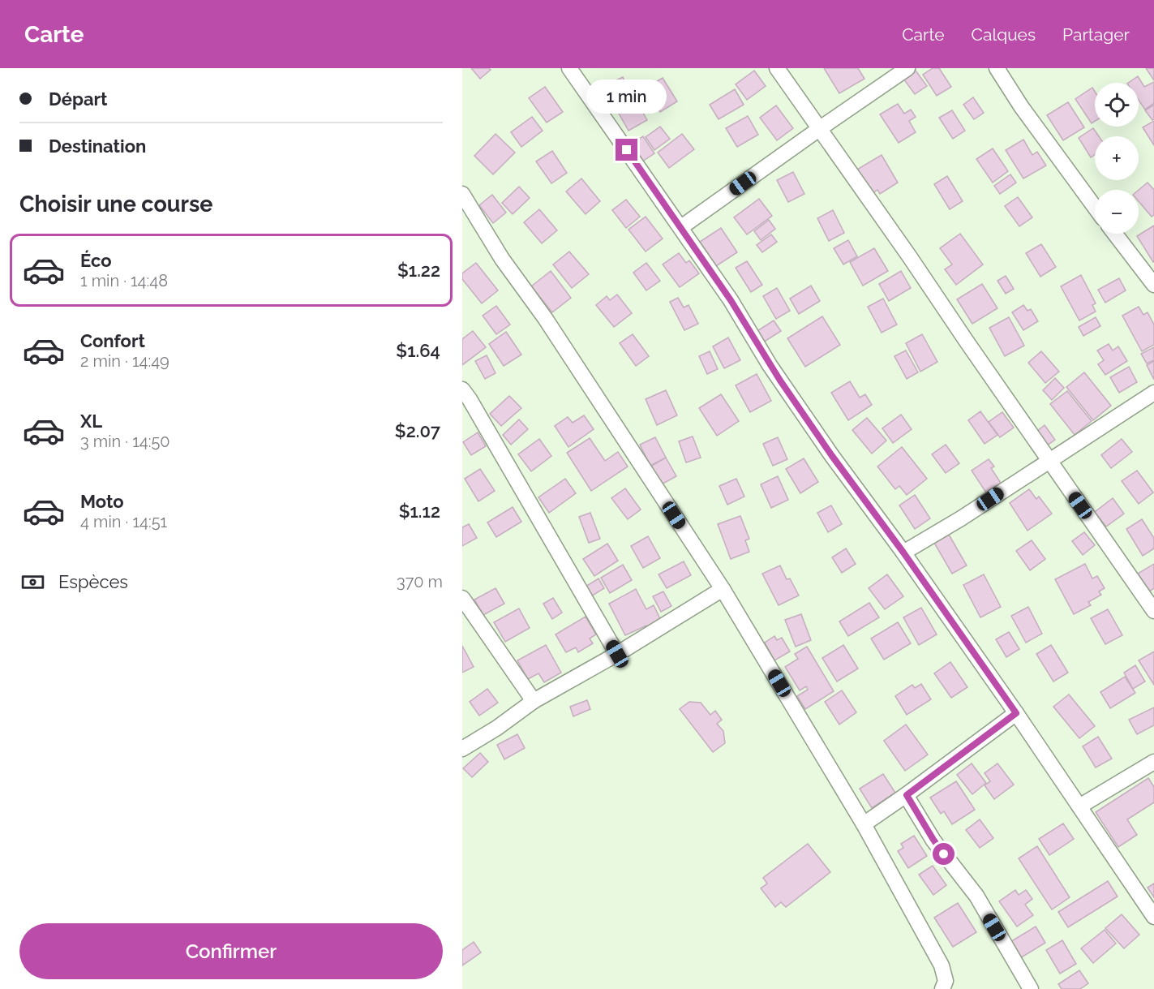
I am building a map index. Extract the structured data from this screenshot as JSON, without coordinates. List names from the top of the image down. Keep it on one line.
{"page":{"header":"Carte","nav":["Carte","Calques","Partager"],"banner":["Départ","Destination"],"bubble":"1 min","map_buttons":["+","−"],"heading":"Choisir une course","list":[{"name":"Éco","note":"1 min · 14:48","value":"$1.22"},{"name":"Confort","note":"2 min · 14:49","value":"$1.64"},{"name":"XL","note":"3 min · 14:50","value":"$2.07"},{"name":"Moto","note":"4 min · 14:51","value":"$1.12"}],"pay":["Espèces","370 m"],"buttons":"Confirmer"}}
